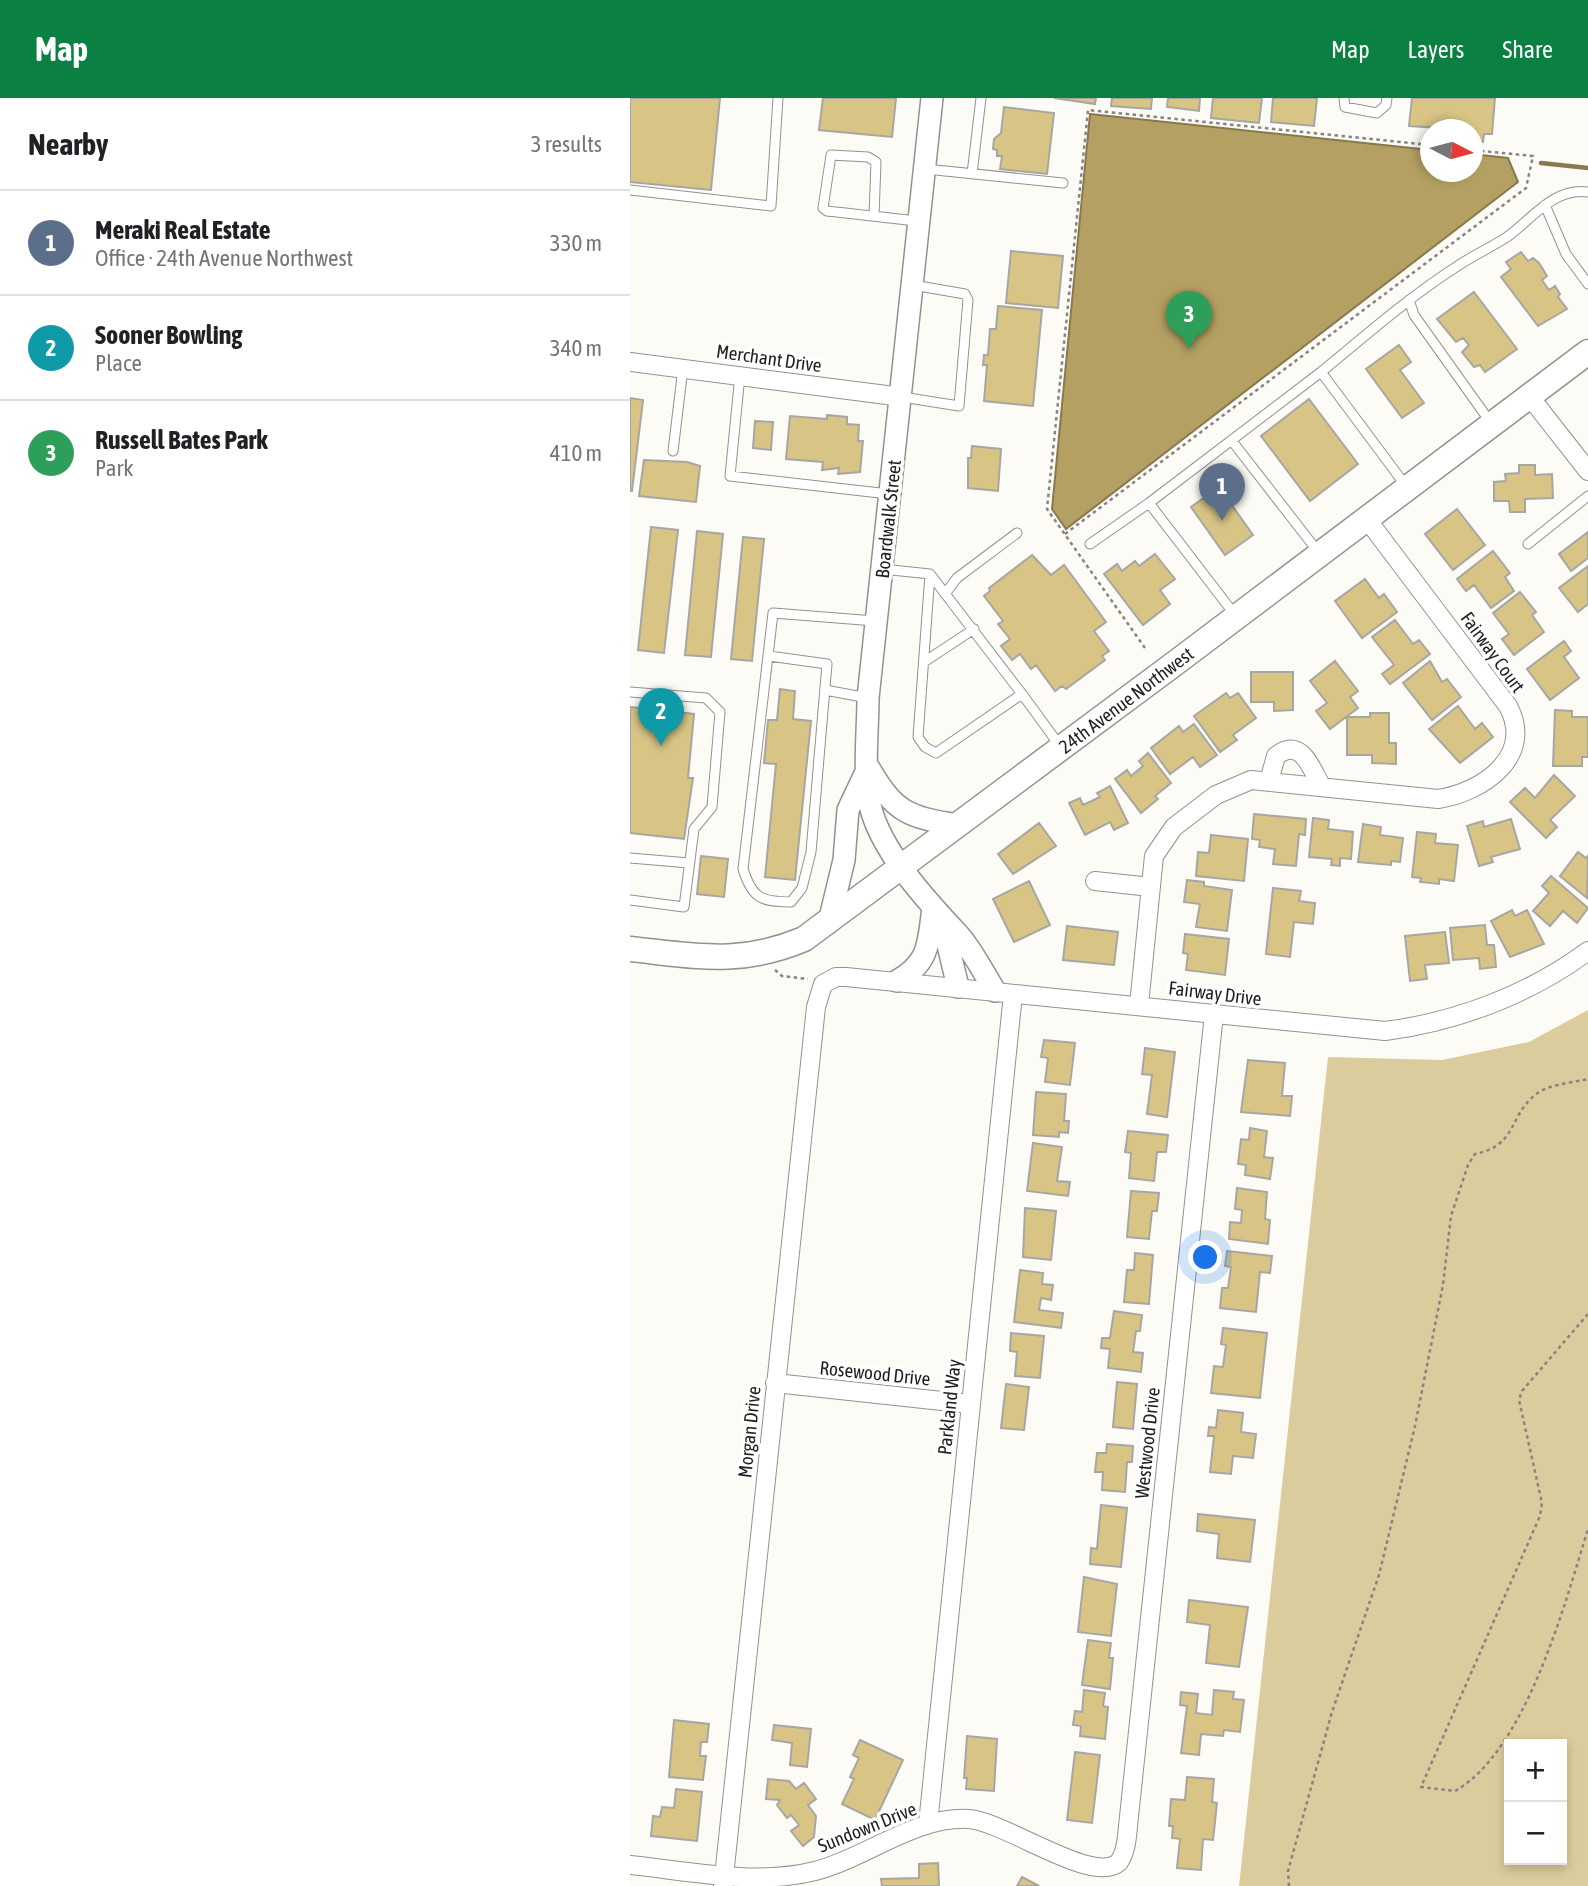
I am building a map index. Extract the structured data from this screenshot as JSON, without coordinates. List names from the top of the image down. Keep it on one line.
{"streets":{"main road":["24th Avenue Northwest"],"street":["Merchant Drive","Boardwalk Street","Fairway Court","Fairway Drive","Rosewood Drive","Parkland Way","Morgan Drive","Westwood Drive","Sundown Drive"]},"crossings":[["Merchant Drive","Boardwalk Street"],["Boardwalk Street","24th Avenue Northwest"],["Boardwalk Street","Fairway Drive"],["Boardwalk Street","Parkland Way"],["Fairway Court","24th Avenue Northwest"],["Fairway Court","Fairway Drive"],["Fairway Drive","Parkland Way"],["Fairway Drive","Morgan Drive"],["Fairway Drive","Westwood Drive"],["Rosewood Drive","Parkland Way"],["Rosewood Drive","Morgan Drive"],["Parkland Way","Sundown Drive"],["Morgan Drive","Sundown Drive"],["Westwood Drive","Sundown Drive"]],"north":"right","page":{"header":"Map","nav":["Map","Layers","Share"],"heading":["Nearby","3 results"],"list":[{"mark":"1","name":"Meraki Real Estate","note":"Office · 24th Avenue Northwest","value":"330 m"},{"mark":"2","name":"Sooner Bowling","note":"Place","value":"340 m"},{"mark":"3","name":"Russell Bates Park","note":"Park","value":"410 m"}],"pins":["3","1","2"],"map_buttons":["+","−"]}}
